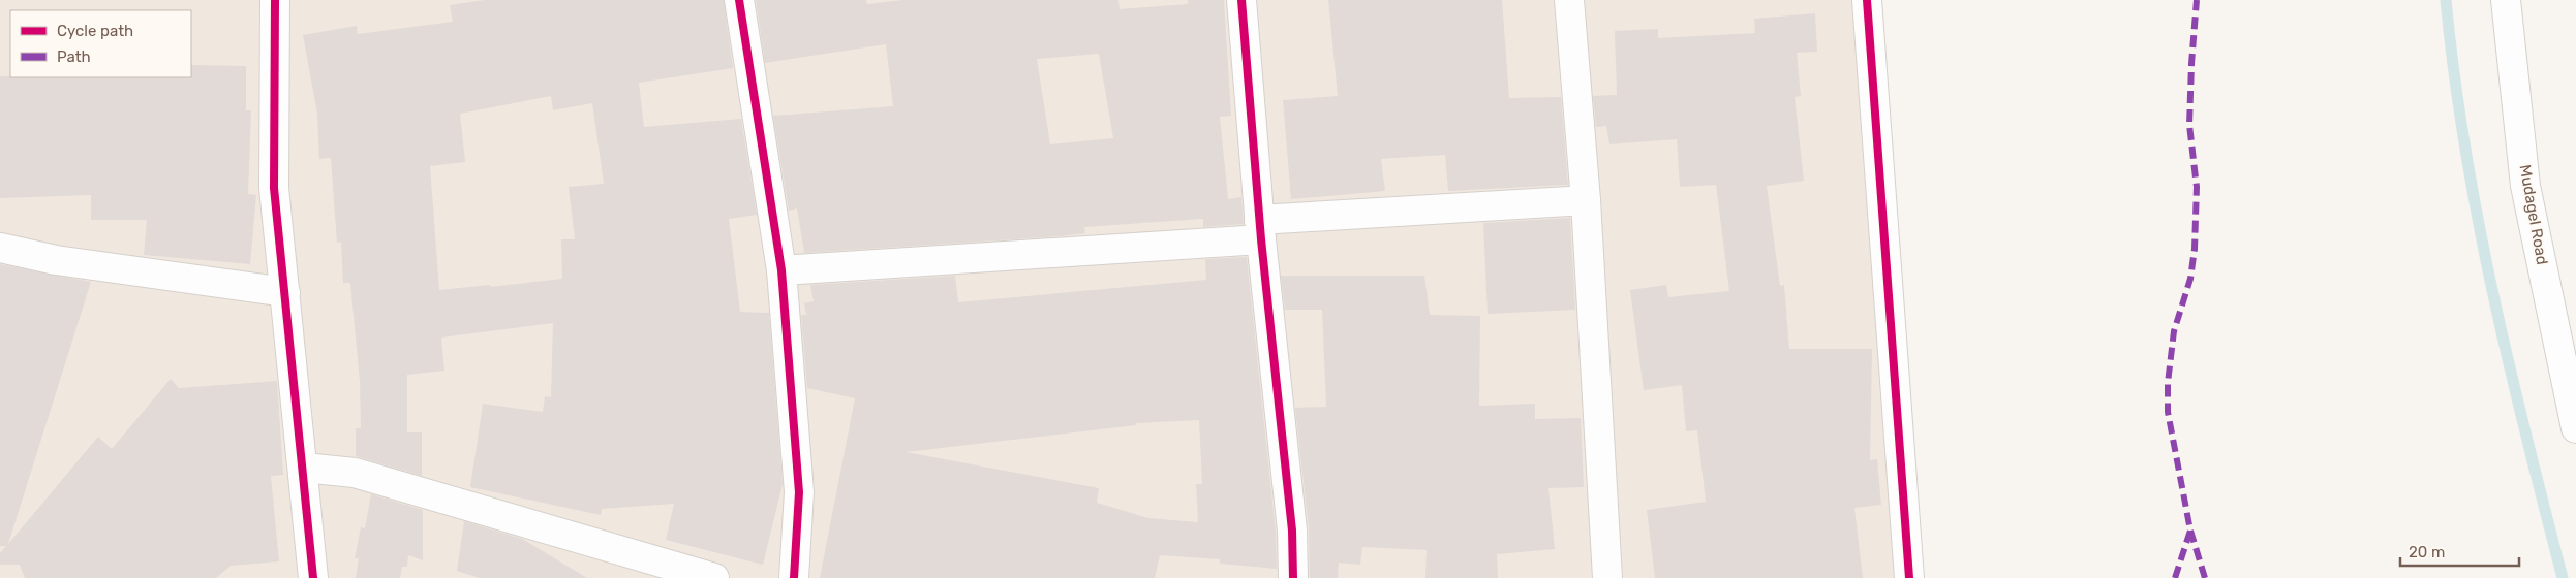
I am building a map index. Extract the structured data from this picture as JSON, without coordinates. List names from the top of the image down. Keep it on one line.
{"streets":{"street":["Mudagel Road"]},"legend":["Cycle path","Path"],"scale_bar":"20 m"}
